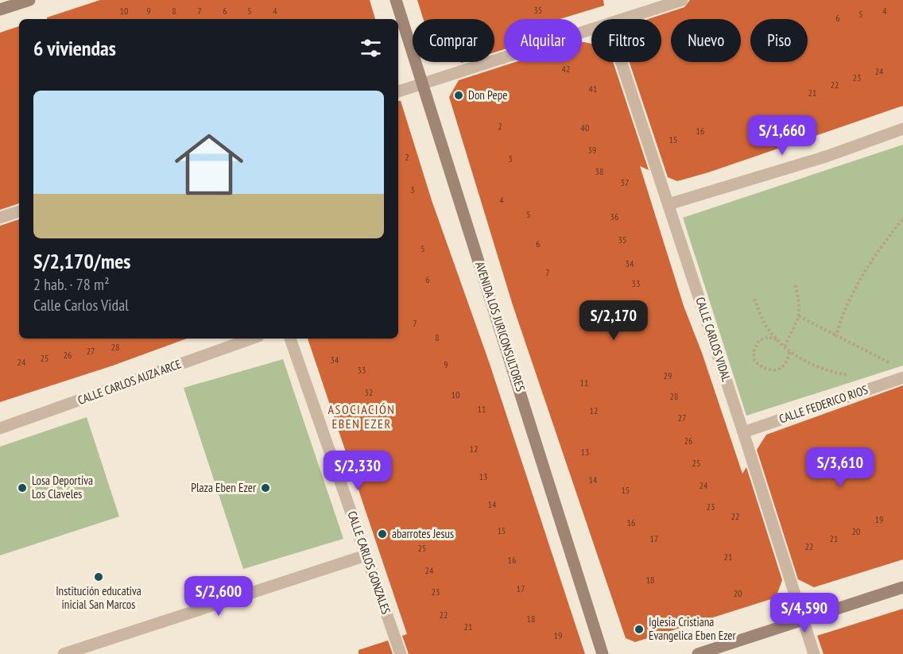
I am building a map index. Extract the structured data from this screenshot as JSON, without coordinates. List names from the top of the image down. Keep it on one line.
{"streets":{"street":["AVENIDA LOS JURICONSULTORES","CALLE CARLOS VIDAL","CALLE CARLOS AUZA ARCE","CALLE FEDERICO RIOS","CALLE CARLOS GONZALES"]},"crossings":[["CALLE CARLOS VIDAL","CALLE FEDERICO RIOS"]],"districts":["ASOCIACIÓN EBEN EZER"],"places":["Don Pepe","Losa Deportiva Los Claveles","Plaza Eben Ezer","abarrotes Jesus","Institución educativa inicial San Marcos","Iglesia Cristiana Evangelica Eben Ezer"],"house_numbers":["35","10","9","8","7","6","5","4","4","5","6","42","24","23","22","41","21","2","40","16","15","39","2","3","38","37","3","4","5","36","35","6","5","34","7","6","33","7","8","28","27","26","25","34","24","9","33","29","11","32","10","28","11","12","27","26","12","13","25","13","14","24","15","14","23","22","19","16","15","20","17","21","22","25","21","16","24","18","17","23","20","22","18","21","19"],"page":{"chip":["Comprar","Alquilar","Filtros","Nuevo","Piso"],"heading":"6 viviendas","list":[{"name":"S/2,170/mes","note":"2 hab. · 78 m² · Calle Carlos Vidal"}],"price":["S/1,660","S/2,170","S/3,610","S/2,330","S/2,600","S/4,590"]}}
